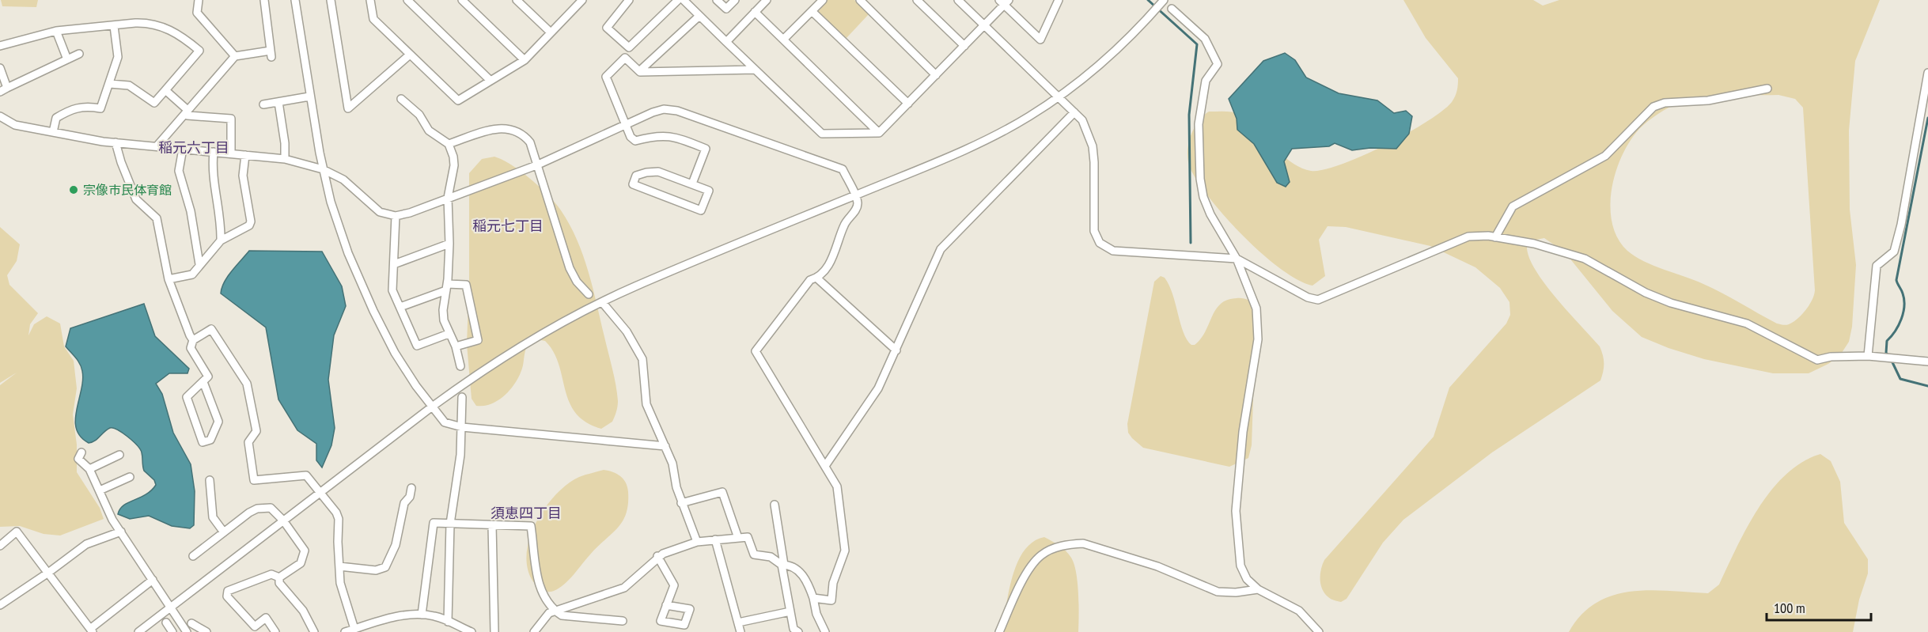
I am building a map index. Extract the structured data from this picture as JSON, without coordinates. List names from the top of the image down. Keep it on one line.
{"districts":["稲元六丁目","稲元七丁目","須恵四丁目"],"places":["宗像市民体育館"],"scale_bar":"100 m"}
